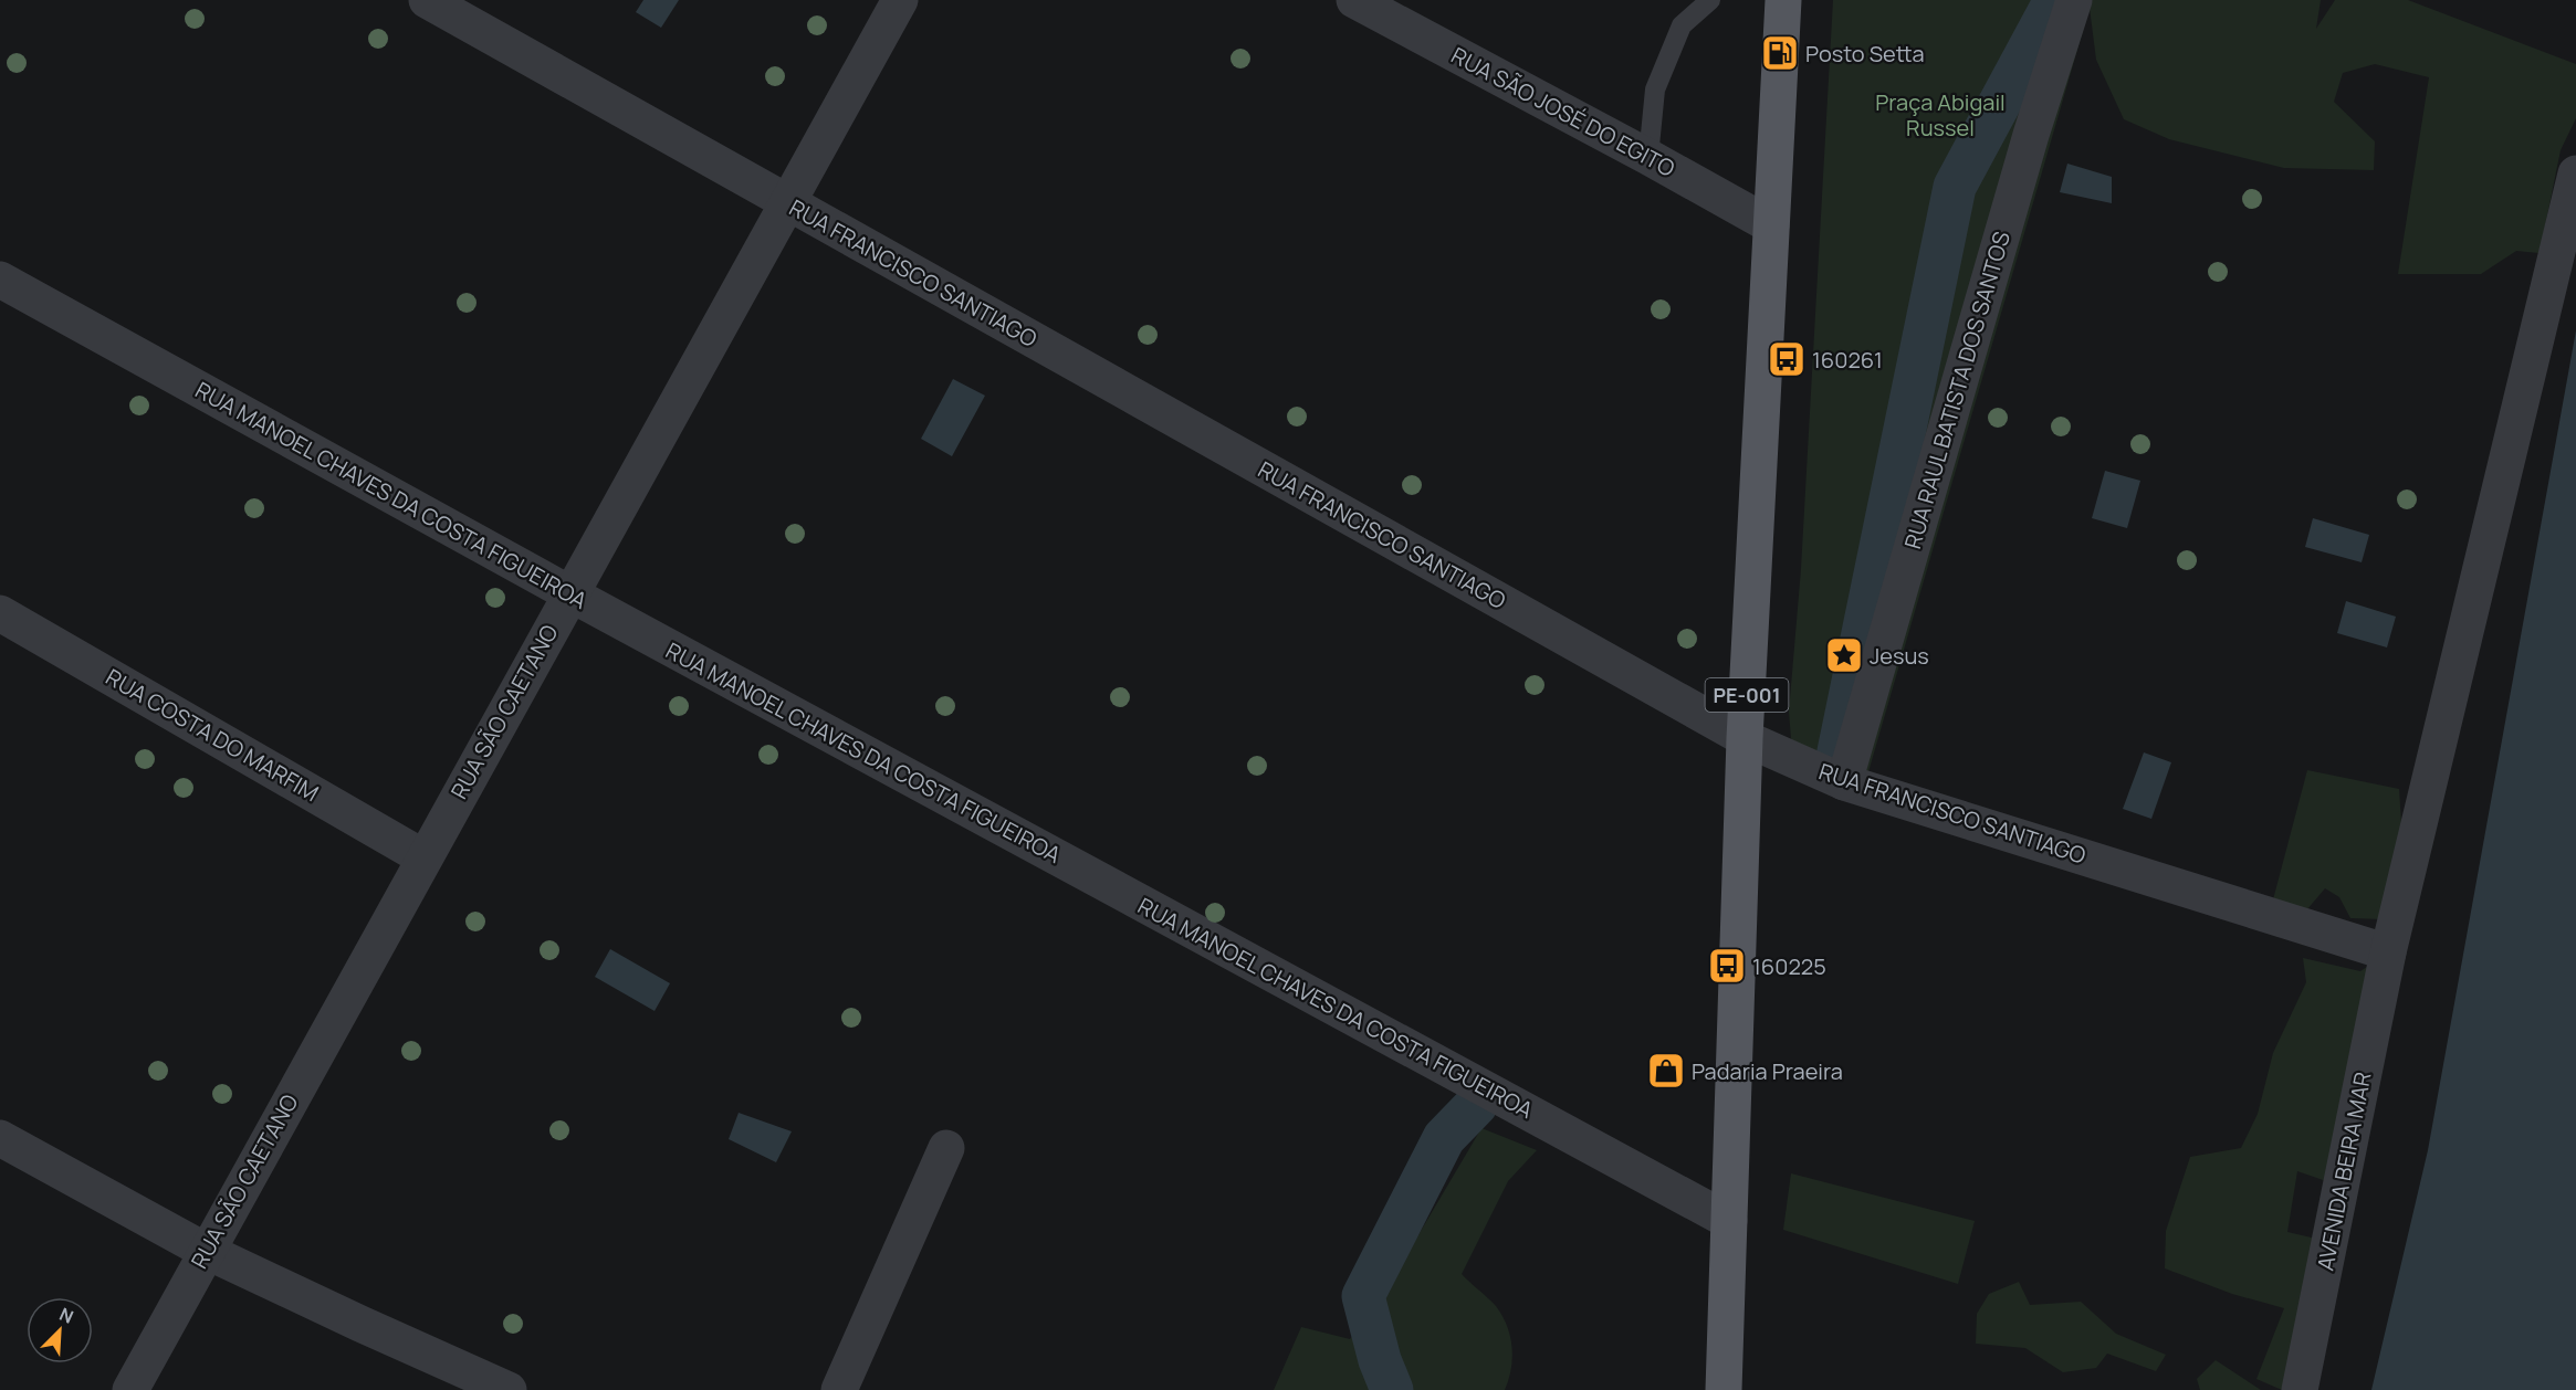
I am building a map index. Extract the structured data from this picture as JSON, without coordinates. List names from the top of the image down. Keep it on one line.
{"streets":{"main road":["PE-001"],"street":["RUA SÃO JOSÉ DO EGITO","RUA FRANCISCO SANTIAGO","RUA RAUL BATISTA DOS SANTOS","RUA MANOEL CHAVES DA COSTA FIGUEIROA","RUA SÃO CAETANO","RUA COSTA DO MARFIM","AVENIDA BEIRA MAR"]},"crossings":[["RUA SÃO JOSÉ DO EGITO","PE-001"],["RUA FRANCISCO SANTIAGO","RUA RAUL BATISTA DOS SANTOS"],["RUA FRANCISCO SANTIAGO","PE-001"],["RUA FRANCISCO SANTIAGO","RUA SÃO CAETANO"],["RUA FRANCISCO SANTIAGO","AVENIDA BEIRA MAR"],["RUA MANOEL CHAVES DA COSTA FIGUEIROA","PE-001"],["RUA MANOEL CHAVES DA COSTA FIGUEIROA","RUA SÃO CAETANO"],["RUA SÃO CAETANO","RUA COSTA DO MARFIM"]],"parks":["Praça Abigail Russel"],"places":{"fuel station":["Posto Setta"],"bus stop":["160261","160225"],"place":["Jesus"],"shop":["Padaria Praeira"]},"north":"top right"}
